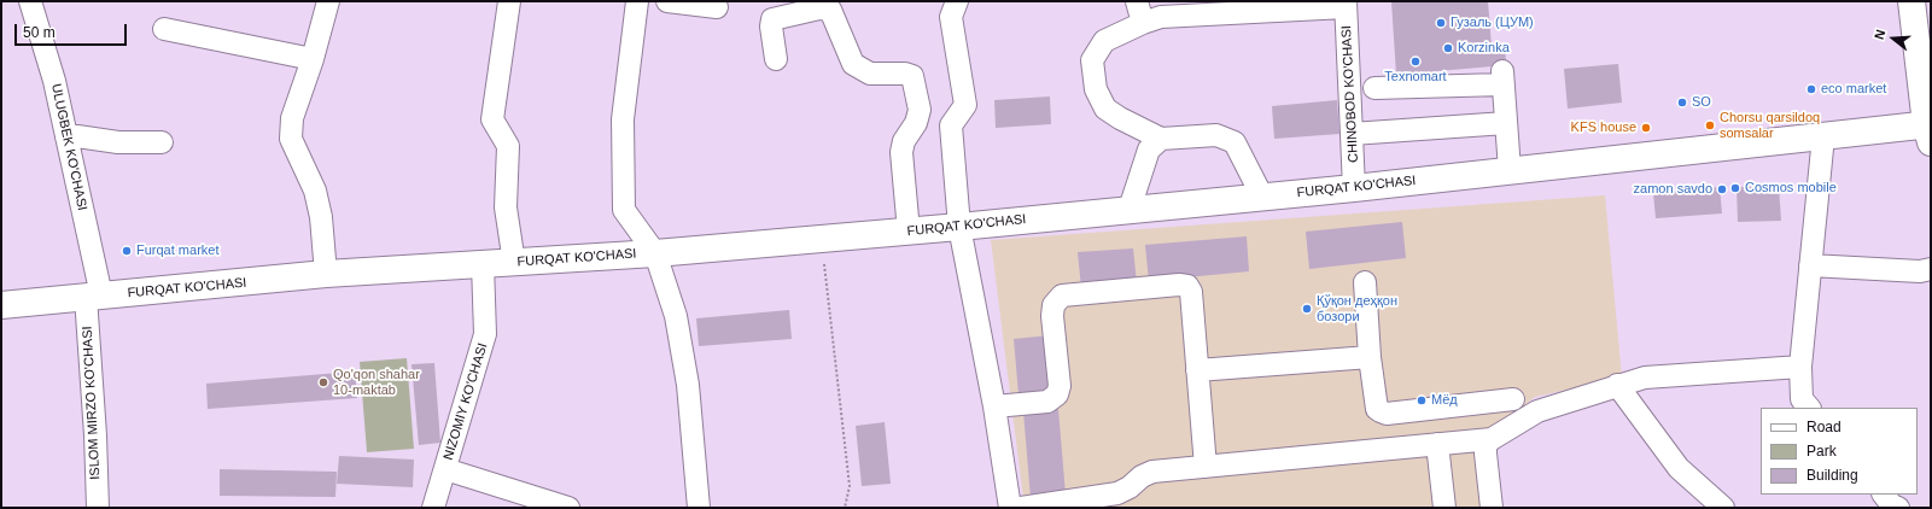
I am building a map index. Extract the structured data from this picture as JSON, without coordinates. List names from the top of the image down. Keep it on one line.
{"streets":{"main road":["FURQAT KO'CHASI"],"street":["CHINOBOD KO'CHASI","ULUGBEK KO'CHASI","NIZOMIY KO'CHASI","ISLOM MIRZO KO'CHASI"]},"crossings":[["CHINOBOD KO'CHASI","FURQAT KO'CHASI"],["ULUGBEK KO'CHASI","FURQAT KO'CHASI"],["ULUGBEK KO'CHASI","ISLOM MIRZO KO'CHASI"],["FURQAT KO'CHASI","NIZOMIY KO'CHASI"],["FURQAT KO'CHASI","ISLOM MIRZO KO'CHASI"]],"places":["Гузаль (ЦУМ)","Korzinka","Texnomart","eco market","SO","Chorsu qarsildoq somsalar","KFS house","Cosmos mobile","zamon savdo","Furqat market","Қўқон деҳқон бозори","Qo'qon shahar 10-maktab","Мёд"],"legend":["Road","Park","Building"],"scale_bar":"50 m","north":"left"}
